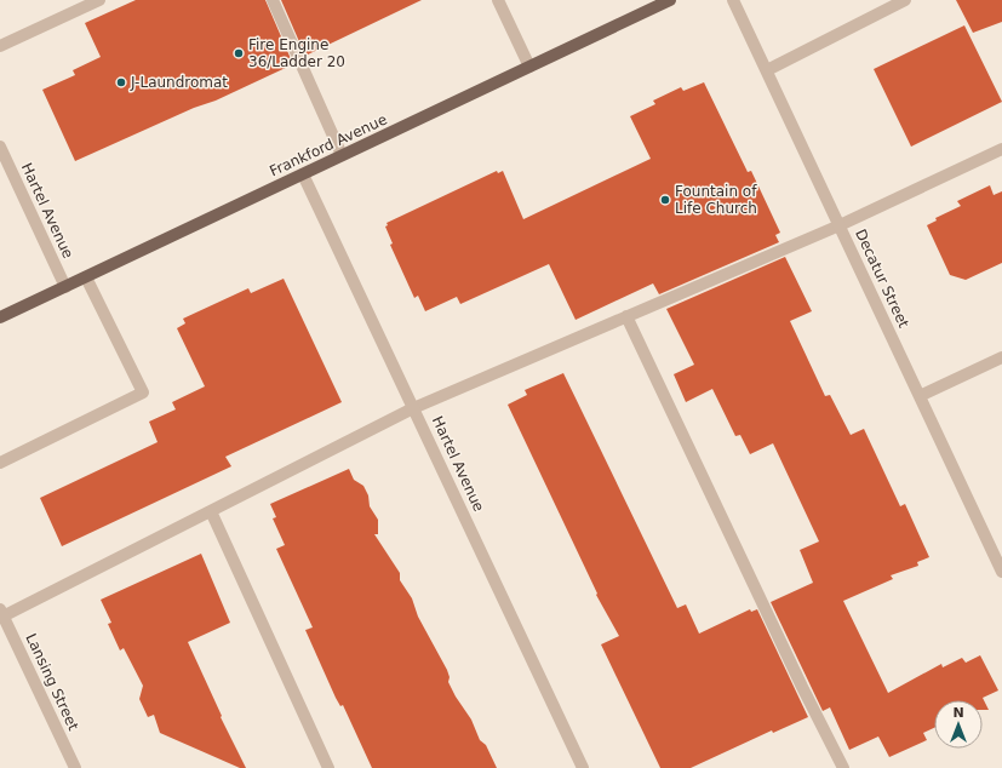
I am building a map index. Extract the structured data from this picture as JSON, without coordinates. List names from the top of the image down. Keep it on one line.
{"streets":{"main road":["Frankford Avenue"],"street":["Hartel Avenue","Decatur Street","Lansing Street"]},"crossings":[["Frankford Avenue","Hartel Avenue"]],"places":["Fire Engine 36/Ladder 20","J-Laundromat","Fountain of Life Church"],"north":"top"}
